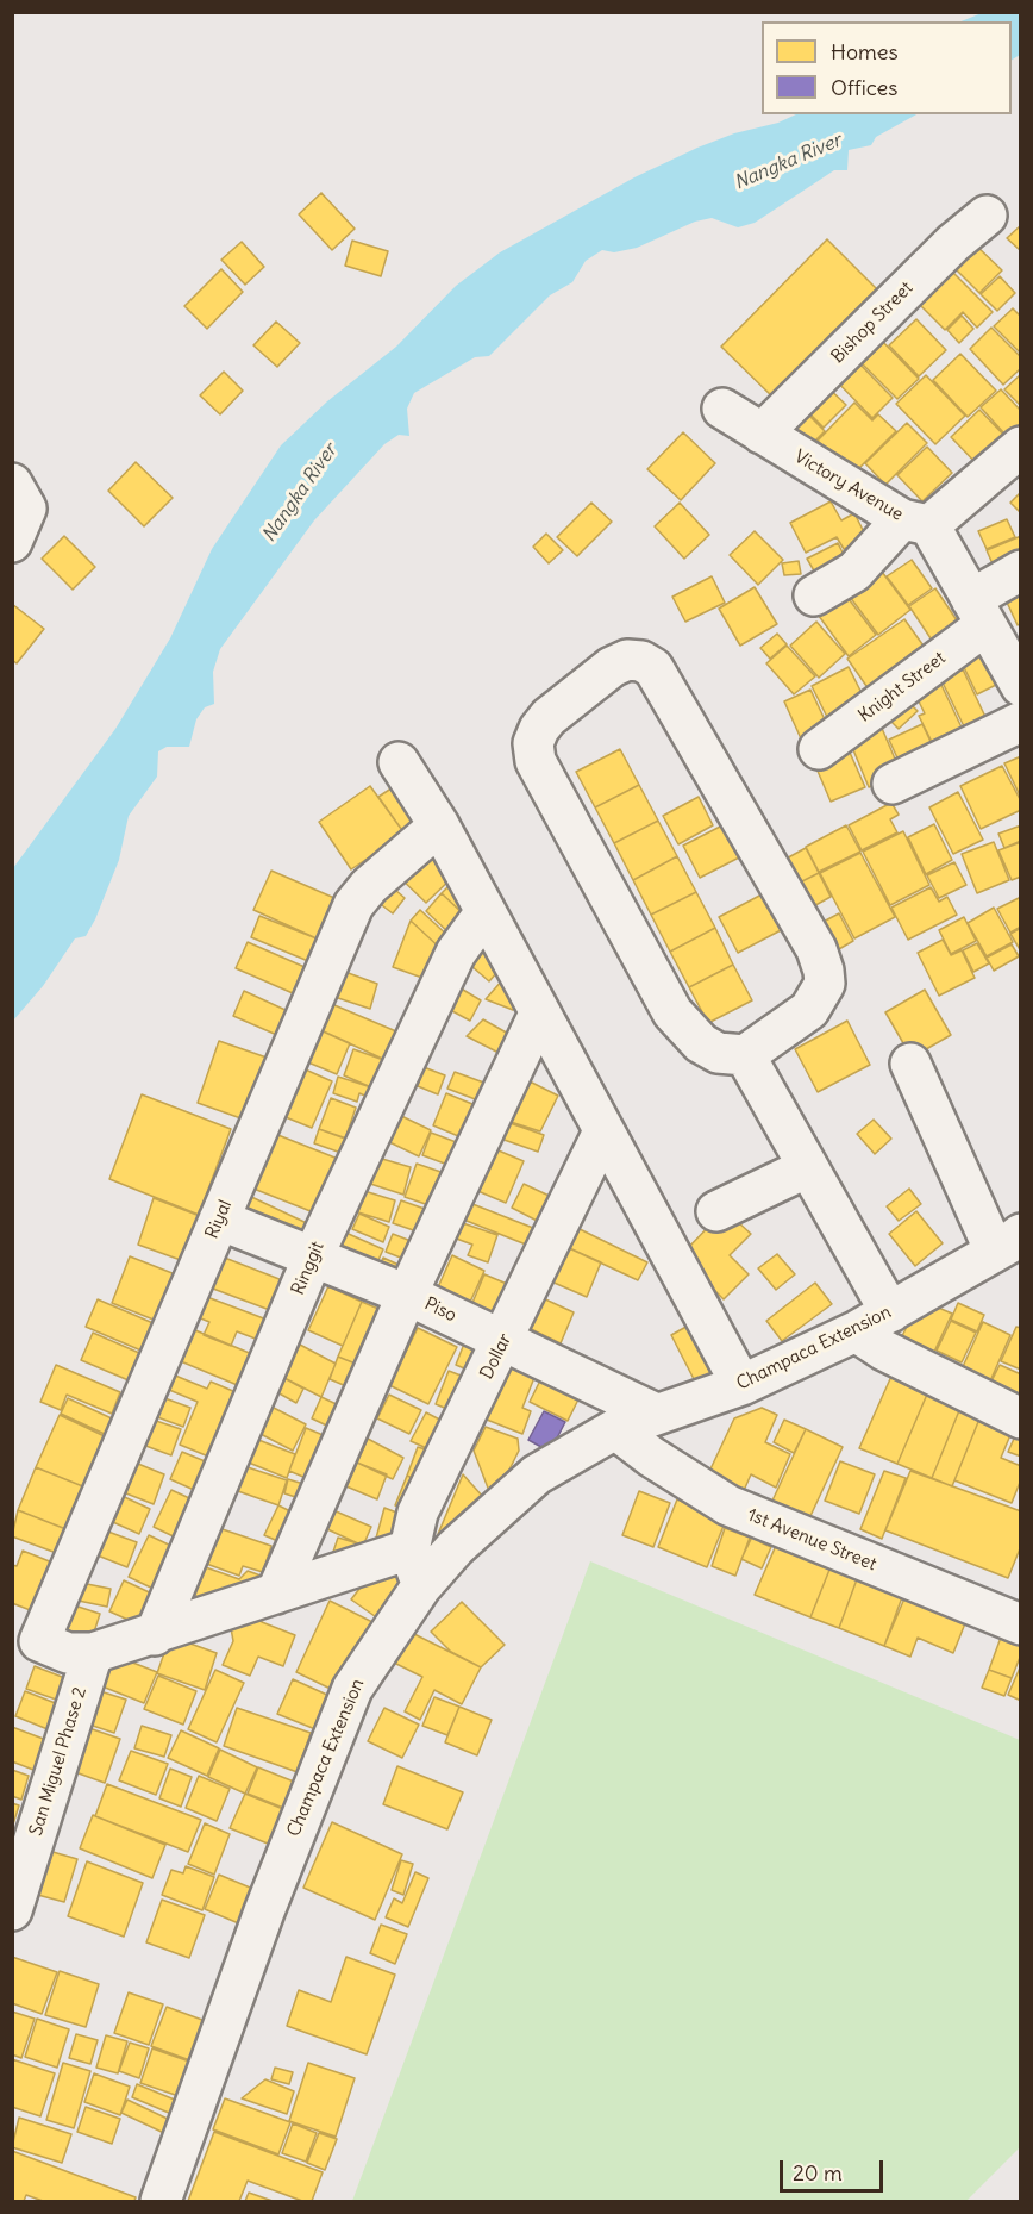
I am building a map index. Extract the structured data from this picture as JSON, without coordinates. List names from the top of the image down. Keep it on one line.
{"streets":{"street":["Bishop Street","Victory Avenue","Knight Street","Riyal","Ringgit","Piso","Champaca Extension","Dollar","1st Avenue Street","San Miguel Phase 2"]},"crossings":[["Bishop Street","Victory Avenue"],["Victory Avenue","Knight Street"],["Riyal","Piso"],["Riyal","San Miguel Phase 2"],["Ringgit","Piso"],["Piso","Champaca Extension"],["Piso","Dollar"],["Champaca Extension","Dollar"],["Champaca Extension","1st Avenue Street"]],"water":["Nangka River"],"legend":["Homes","Offices"],"scale_bar":"20 m"}
